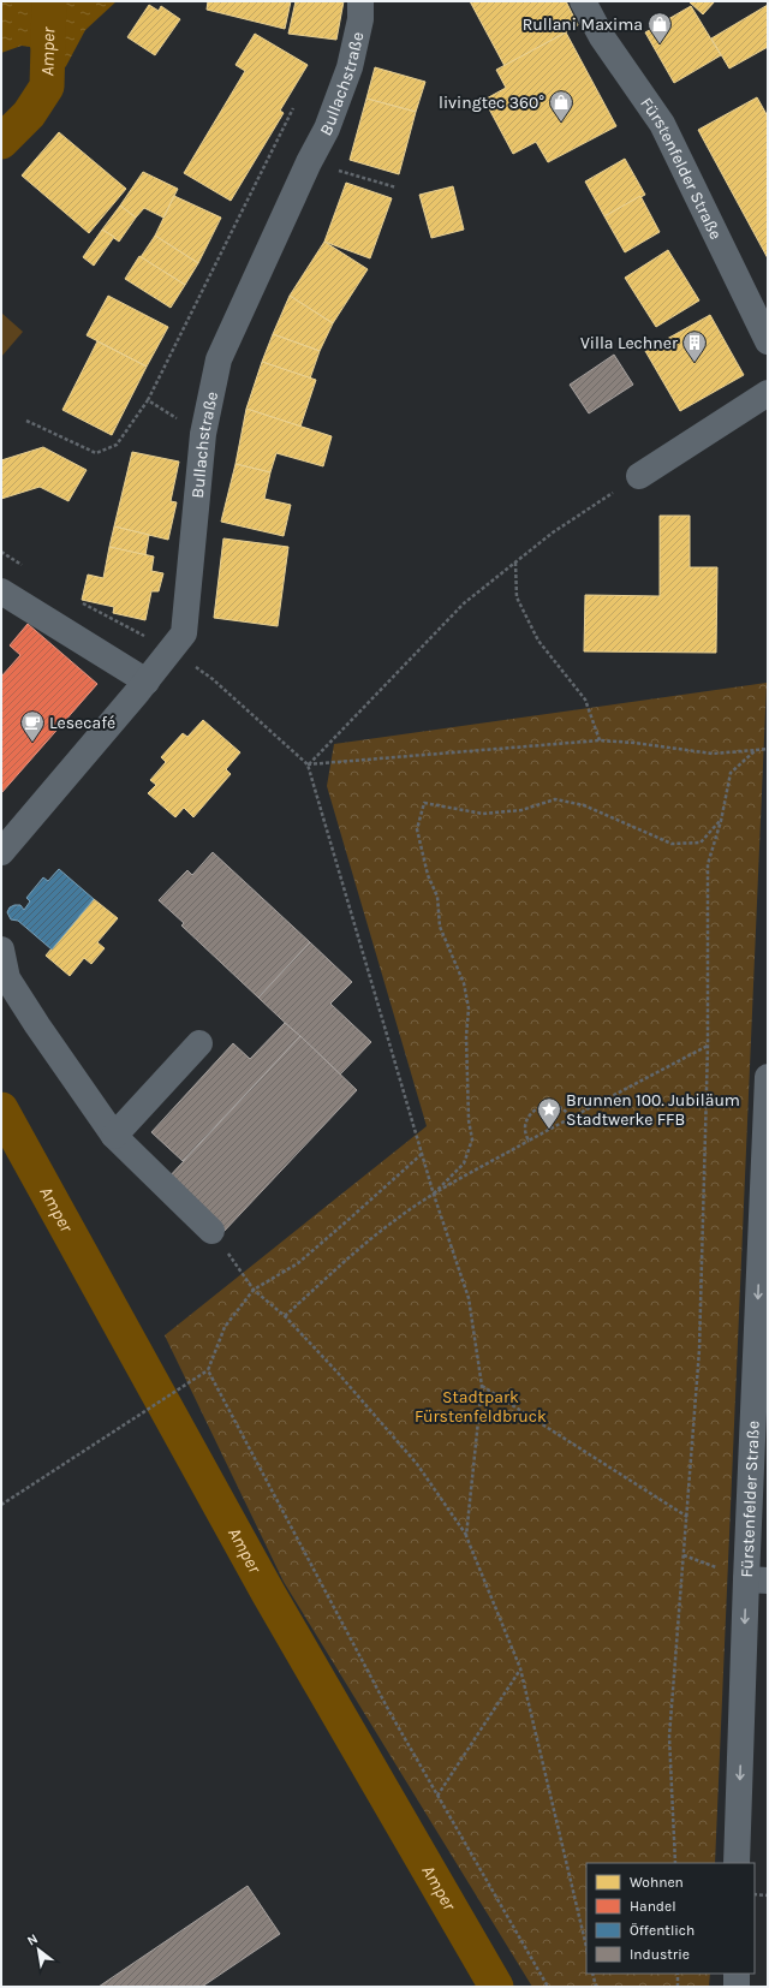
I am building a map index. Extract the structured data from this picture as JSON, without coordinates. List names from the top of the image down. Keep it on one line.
{"streets":{"street":["Bullachstraße","Fürstenfelder Straße"]},"one_way":["Fürstenfelder Straße"],"water":["Amper"],"parks":["Stadtpark Fürstenfeldbruck"],"places":{"shop":["Rullani Maxima","livingtec 360°"],"building":["Villa Lechner"],"cafe":["Lesecafé"],"place":["Brunnen 100. Jubiläum Stadtwerke FFB"]},"legend":["Wohnen","Handel","Öffentlich","Industrie"],"north":"top left"}
